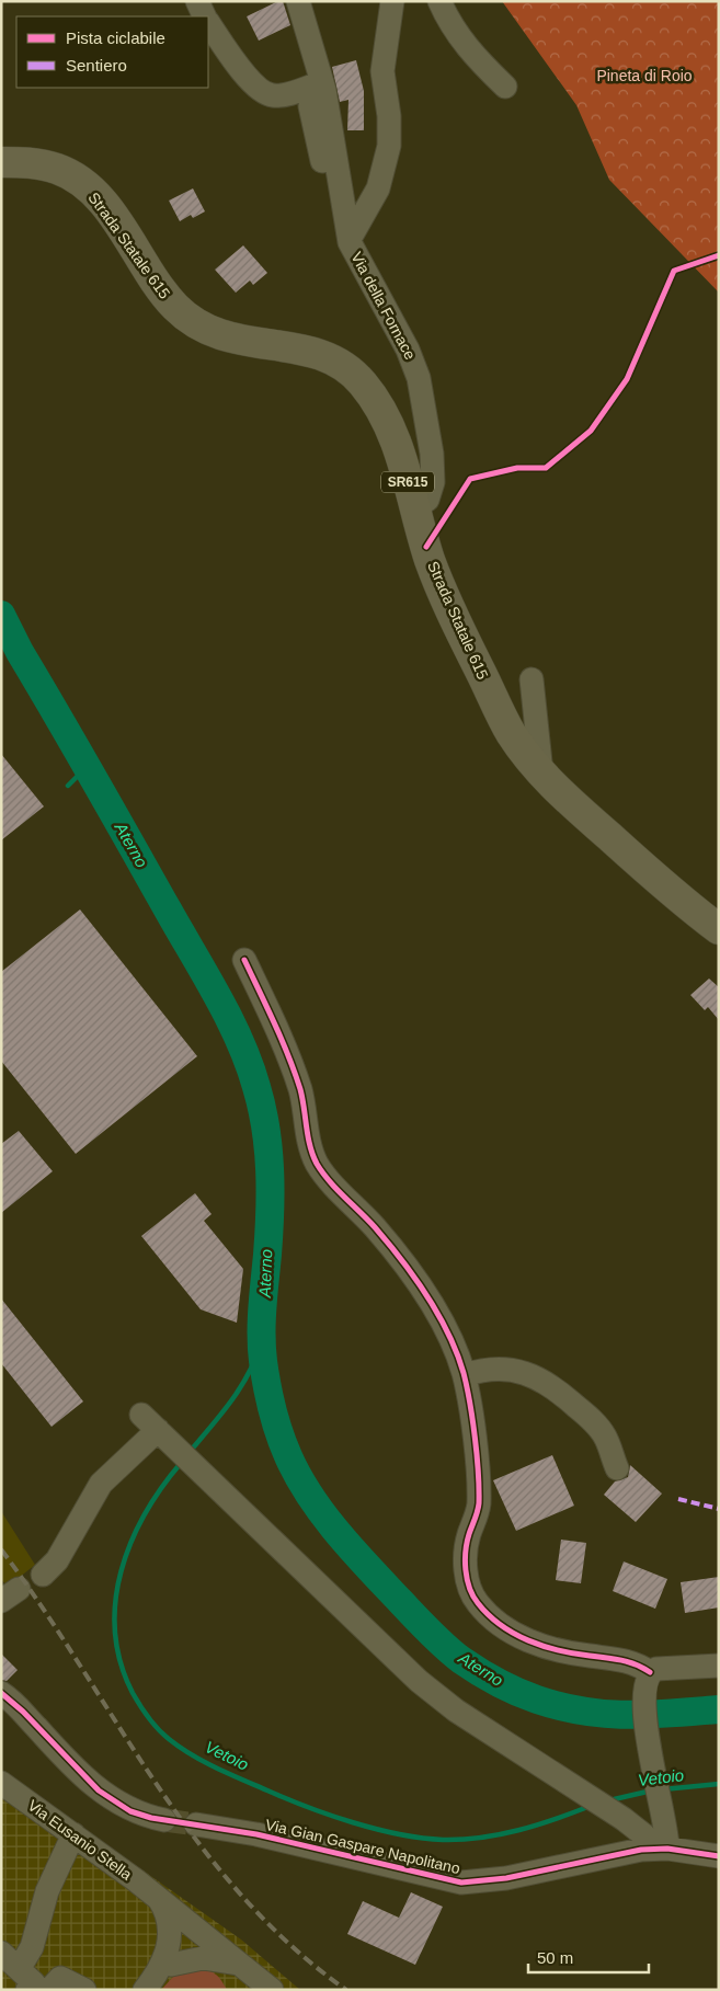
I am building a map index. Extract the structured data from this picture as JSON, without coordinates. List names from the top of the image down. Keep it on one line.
{"streets":{"main road":["Strada Statale 615","SR615"],"street":["Via della Fornace","Via Eusanio Stella","Via Gian Gaspare Napolitano"]},"crossings":[["Strada Statale 615","Via della Fornace"]],"water":["Aterno","Vetoio"],"parks":["Pineta di Roio"],"legend":["Pista ciclabile","Sentiero"],"scale_bar":"50 m"}
